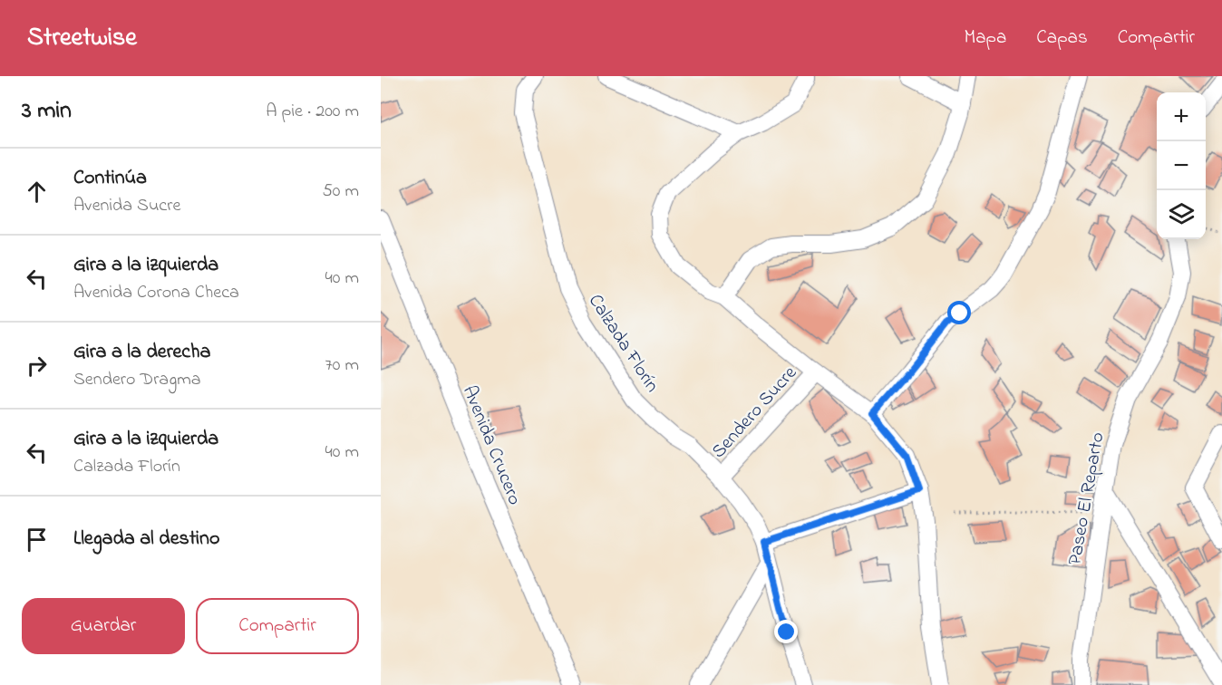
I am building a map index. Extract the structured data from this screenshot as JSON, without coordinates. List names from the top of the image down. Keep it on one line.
{"streets":{"street":["Calzada Florín","Sendero Sucre","Avenida Crucero","Paseo El Reparto"]},"crossings":[["Calzada Florín","Sendero Sucre"]],"page":{"header":"Streetwise","nav":["Mapa","Capas","Compartir"],"heading":["3 min","A pie · 200 m"],"map_buttons":["+","−"],"list":[["Continúa","Avenida Sucre","50 m"],["Gira a la izquierda","Avenida Corona Checa","40 m"],["Gira a la derecha","Sendero Dragma","70 m"],["Gira a la izquierda","Calzada Florín","40 m"],"Llegada al destino"],"buttons":["Guardar","Compartir"]}}
